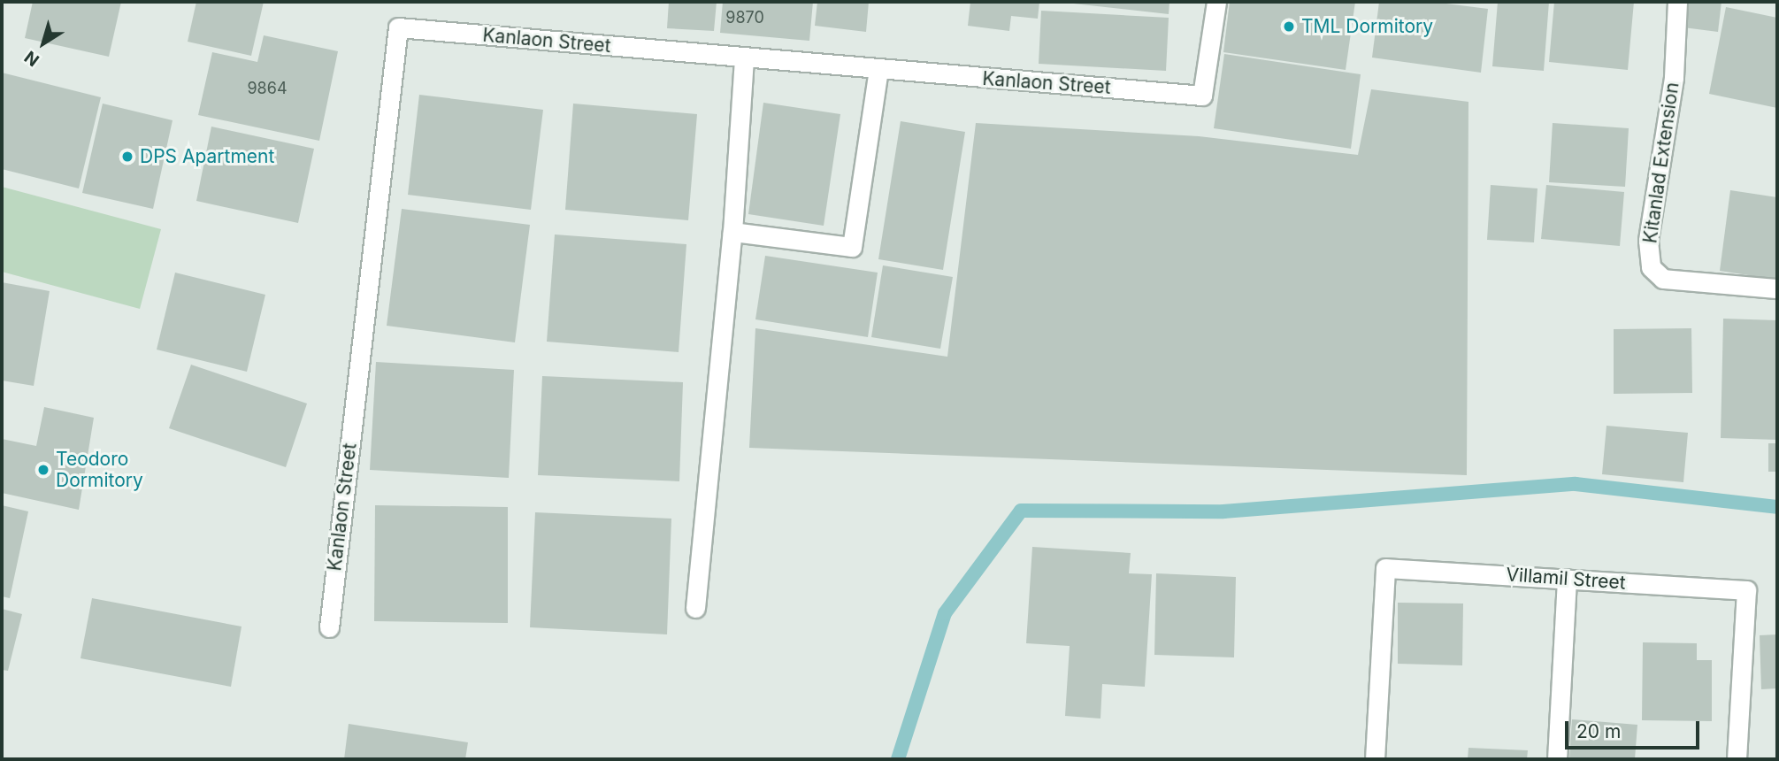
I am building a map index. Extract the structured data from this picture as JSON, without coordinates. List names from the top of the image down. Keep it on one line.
{"streets":{"street":["Kanlaon Street","Kitanlad Extension","Villamil Street"]},"places":["TML Dormitory","DPS Apartment","Teodoro Dormitory"],"house_numbers":["9870","9864"],"scale_bar":"20 m","north":"bottom left"}
